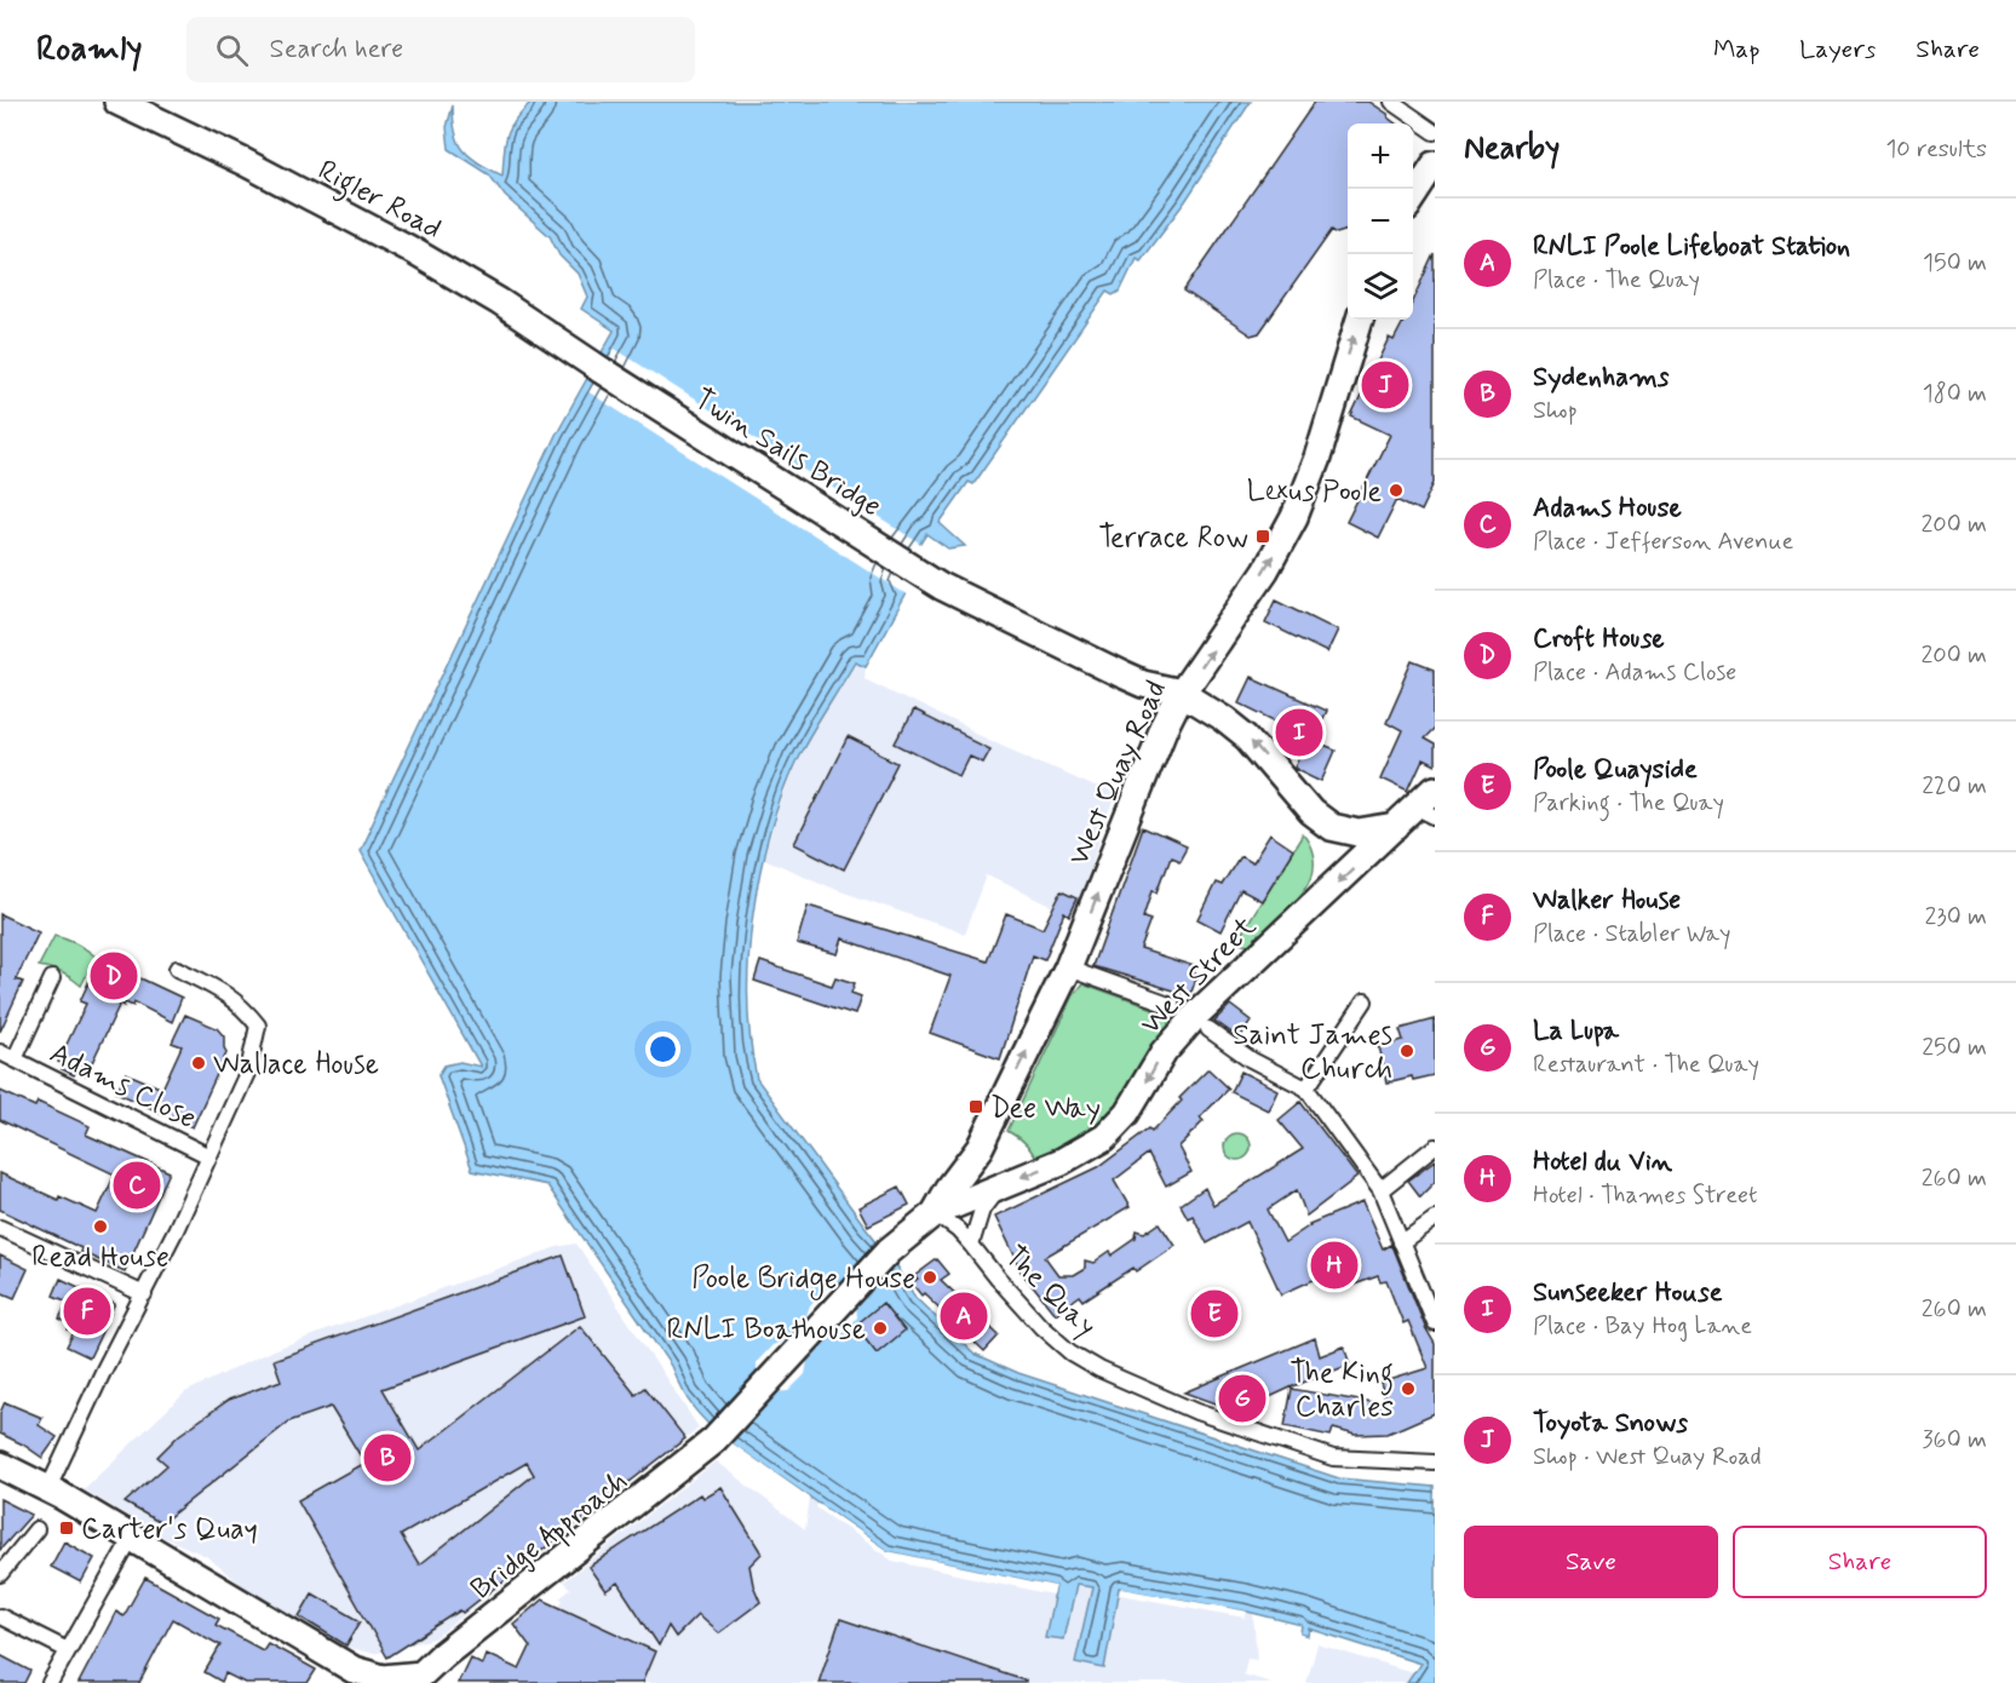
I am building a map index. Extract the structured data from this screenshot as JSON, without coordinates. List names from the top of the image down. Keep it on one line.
{"streets":{"highway":["Rigler Road","Twin Sails Bridge","West Quay Road","West Street","Bridge Approach"],"street":["Adams Close","The Quay"]},"crossings":[["Rigler Road","Twin Sails Bridge"],["Twin Sails Bridge","West Quay Road"],["Twin Sails Bridge","West Street"],["West Quay Road","West Street"],["West Quay Road","The Quay"],["West Quay Road","Bridge Approach"],["West Street","The Quay"],["West Street","Bridge Approach"],["The Quay","Bridge Approach"]],"one_way":["West Quay Road","West Street"],"places":{"other":["Lexus Poole","Saint James Church","Wallace House","Read House","Poole Bridge House","RNLI Boathouse","The King Charles"],"transit":["Terrace Row","Dee Way","Carter's Quay"]},"page":{"header":"Roamly","search":"Search here","nav":["Map","Layers","Share"],"heading":["Nearby","10 results"],"map_buttons":["+","−"],"list":[{"mark":"A","name":"RNLI Poole Lifeboat Station","note":"Place · The Quay","value":"150 m"},{"mark":"B","name":"Sydenhams","note":"Shop","value":"180 m"},{"mark":"C","name":"Adams House","note":"Place · Jefferson Avenue","value":"200 m"},{"mark":"D","name":"Croft House","note":"Place · Adams Close","value":"200 m"},{"mark":"E","name":"Poole Quayside","note":"Parking · The Quay","value":"220 m"},{"mark":"F","name":"Walker House","note":"Place · Stabler Way","value":"230 m"},{"mark":"G","name":"La Lupa","note":"Restaurant · The Quay","value":"250 m"},{"mark":"H","name":"Hotel du Vin","note":"Hotel · Thames Street","value":"260 m"},{"mark":"I","name":"Sunseeker House","note":"Place · Bay Hog Lane","value":"260 m"},{"mark":"J","name":"Toyota Snows","note":"Shop · West Quay Road","value":"360 m"}],"pins":["J","I","D","C","H","F","E","A","G","B"],"buttons":["Save","Share"]}}
